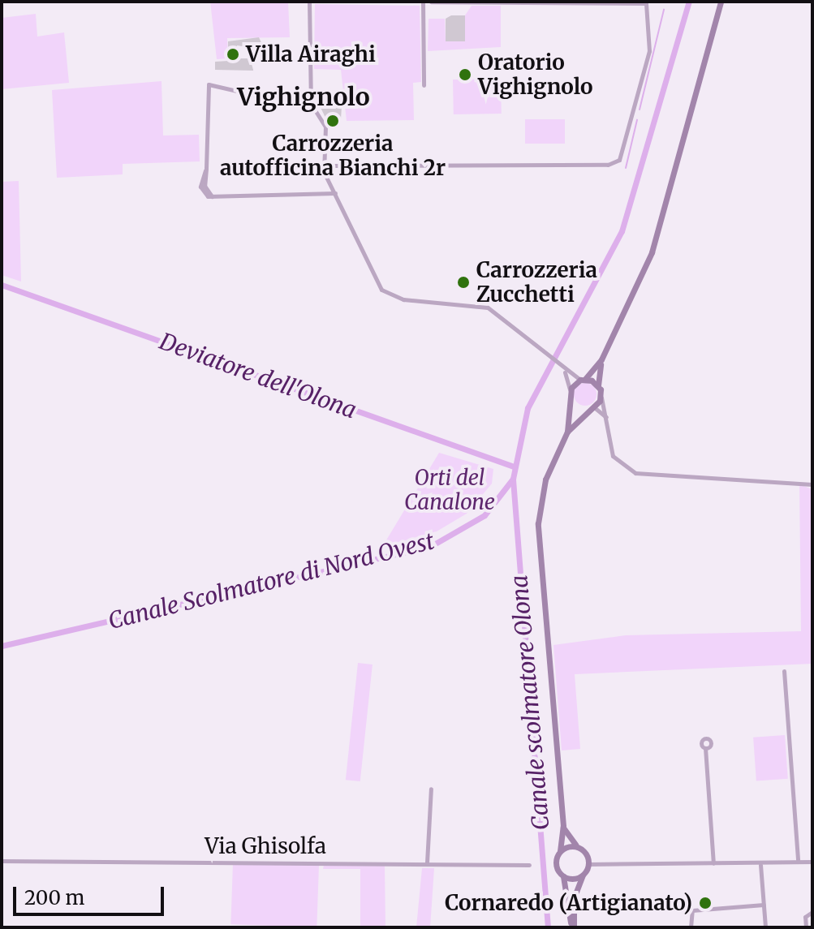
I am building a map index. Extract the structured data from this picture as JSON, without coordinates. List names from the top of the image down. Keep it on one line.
{"streets":{"street":["Via Ghisolfa"]},"districts":["Vighignolo"],"water":["Deviatore dell'Olona","Canale Scolmatore di Nord Ovest","Canale scolmatore Olona"],"parks":["Orti del Canalone"],"places":["Villa Airaghi","Oratorio Vighignolo","Carrozzeria autofficina Bianchi 2r","Carrozzeria Zucchetti","Cornaredo (Artigianato)"],"scale_bar":"200 m"}
